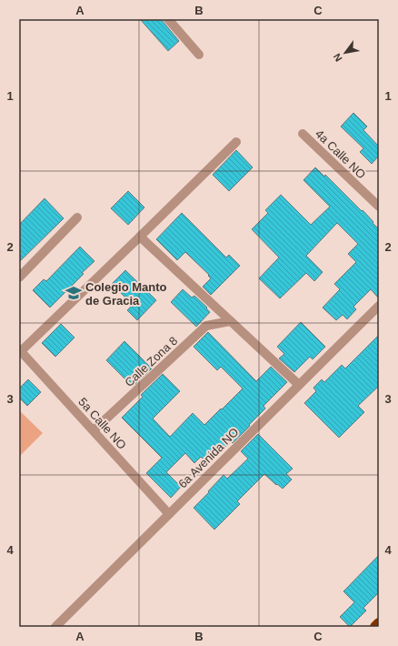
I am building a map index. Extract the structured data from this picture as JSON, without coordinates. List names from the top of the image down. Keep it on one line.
{"streets":{"street":["4a Calle NO","Calle Zona 8","5a Calle NO","6a Avenida NO"]},"crossings":[["Calle Zona 8","5a Calle NO"],["5a Calle NO","6a Avenida NO"]],"places":{"school or university":["Colegio Manto de Gracia"]},"north":"bottom left","grid":{"columns":["A","B","C"],"rows":["1","2","3","4"]}}
